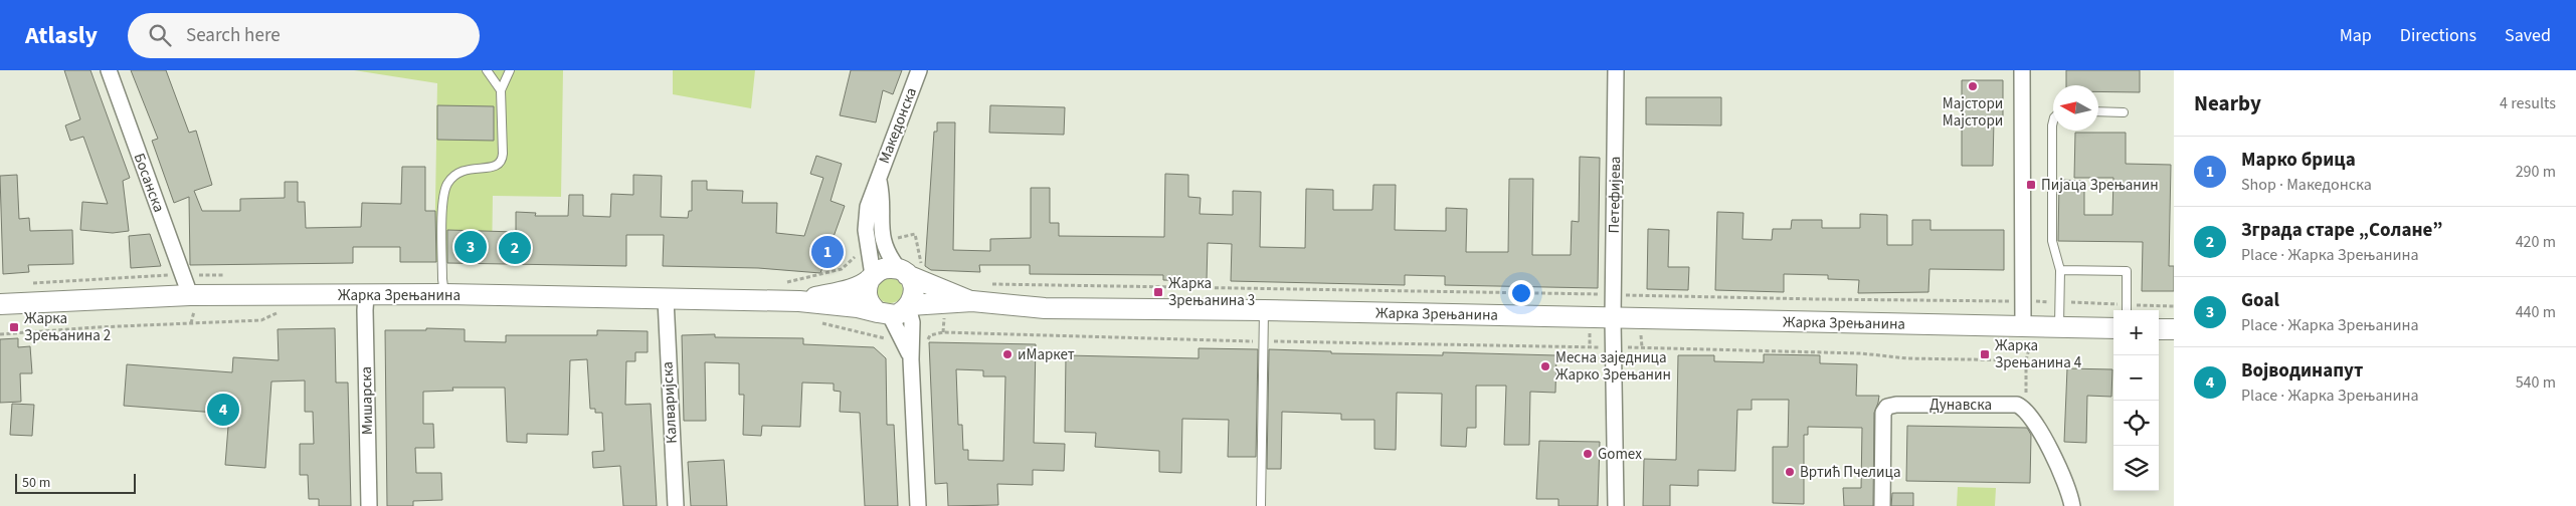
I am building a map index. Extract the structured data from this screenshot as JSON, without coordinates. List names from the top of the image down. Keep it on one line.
{"streets":{"main road":["Жарка Зрењанина"],"street":["Македонска","Босанска","Петефијева","Мишарска","Калваријска","Дунавска"]},"crossings":[["Македонска","Жарка Зрењанина"],["Босанска","Жарка Зрењанина"],["Петефијева","Жарка Зрењанина"],["Жарка Зрењанина","Мишарска"],["Жарка Зрењанина","Калваријска"]],"places":{"other":["Мајстори Мајстори","иМаркет","Месна заједница Жарко Зрењанин","Gomex","Вртић Пчелица"],"transit":["Пијаца Зрењанин","Жарка Зрењанина 3","Жарка Зрењанина 2","Жарка Зрењанина 4"]},"scale_bar":"50 m","north":"left","page":{"header":"Atlasly","search":"Search here","nav":["Map","Directions","Saved"],"heading":["Nearby","4 results"],"list":[{"mark":"1","name":"Марко брица","note":"Shop · Македонска","value":"290 m"},{"mark":"2","name":"Зграда старе „Солане”","note":"Place · Жарка Зрењанина","value":"420 m"},{"mark":"3","name":"Goal","note":"Place · Жарка Зрењанина","value":"440 m"},{"mark":"4","name":"Војводинапут","note":"Place · Жарка Зрењанина","value":"540 m"}],"pins":["3","2","1","4"],"map_buttons":["+","−"],"scale":"50 m"}}
